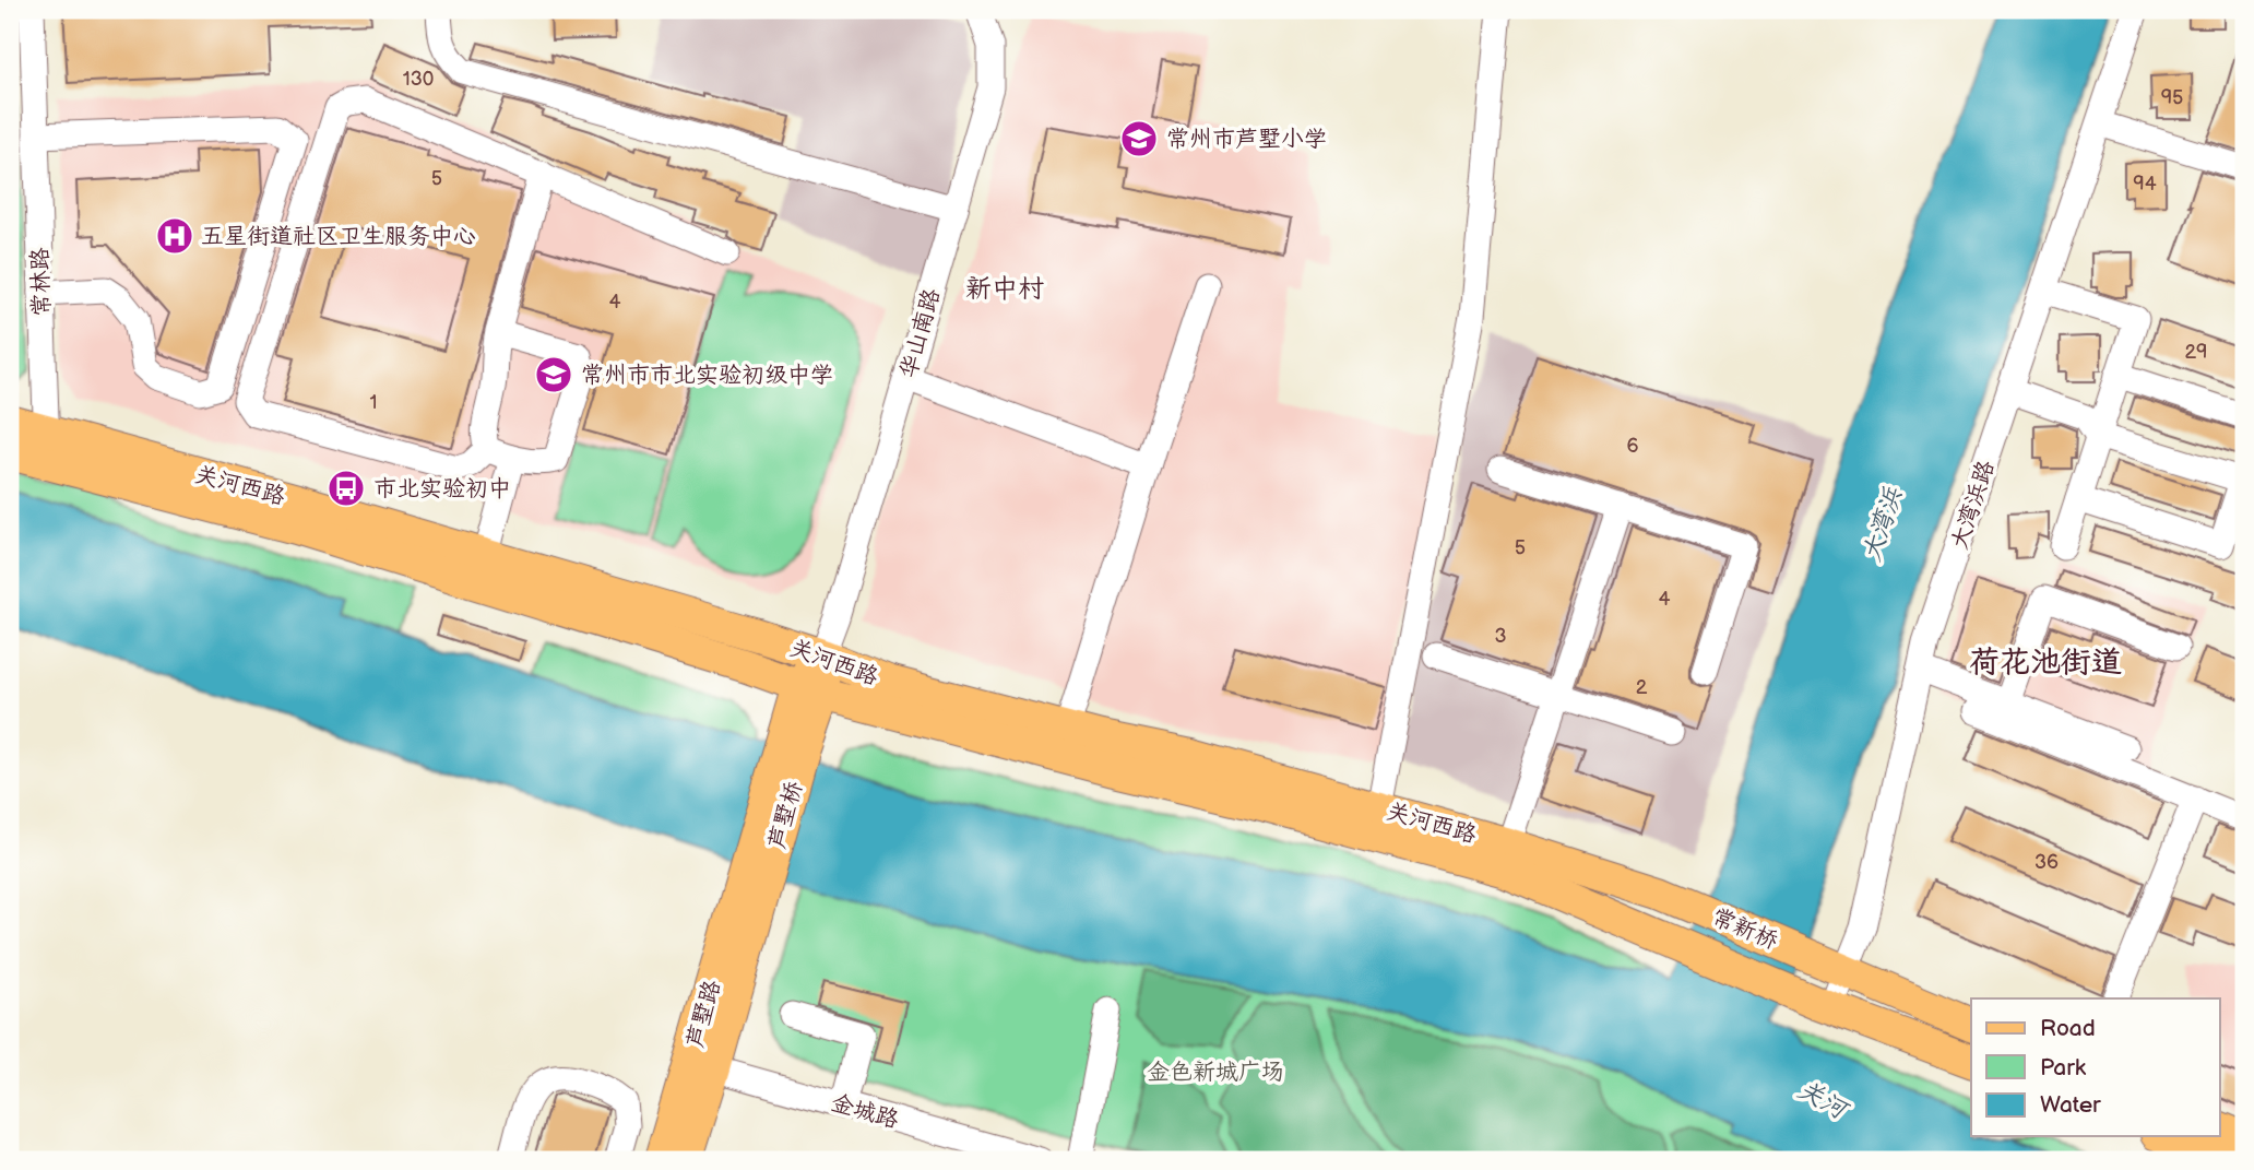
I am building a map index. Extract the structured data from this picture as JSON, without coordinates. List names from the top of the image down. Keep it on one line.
{"streets":{"main road":["关河西路","芦墅桥","常新桥","芦墅路"],"street":["常林路","华山南路","大湾浜路","金城路"]},"crossings":[["常林路","关河西路"],["华山南路","关河西路"],["关河西路","芦墅桥"],["关河西路","常新桥"],["大湾浜路","常新桥"],["芦墅桥","芦墅路"],["芦墅路","金城路"]],"districts":["新中村","荷花池街道"],"water":["大湾浜","关河"],"parks":["金色新城广场"],"places":{"school or university":["常州市芦墅小学","常州市市北实验初级中学"],"hospital":["五星街道社区卫生服务中心"],"bus stop":["市北实验初中"]},"house_numbers":["130","95","5","94","4","29","1","6","5","4","3","2","36"],"legend":["Road","Park","Water"]}
